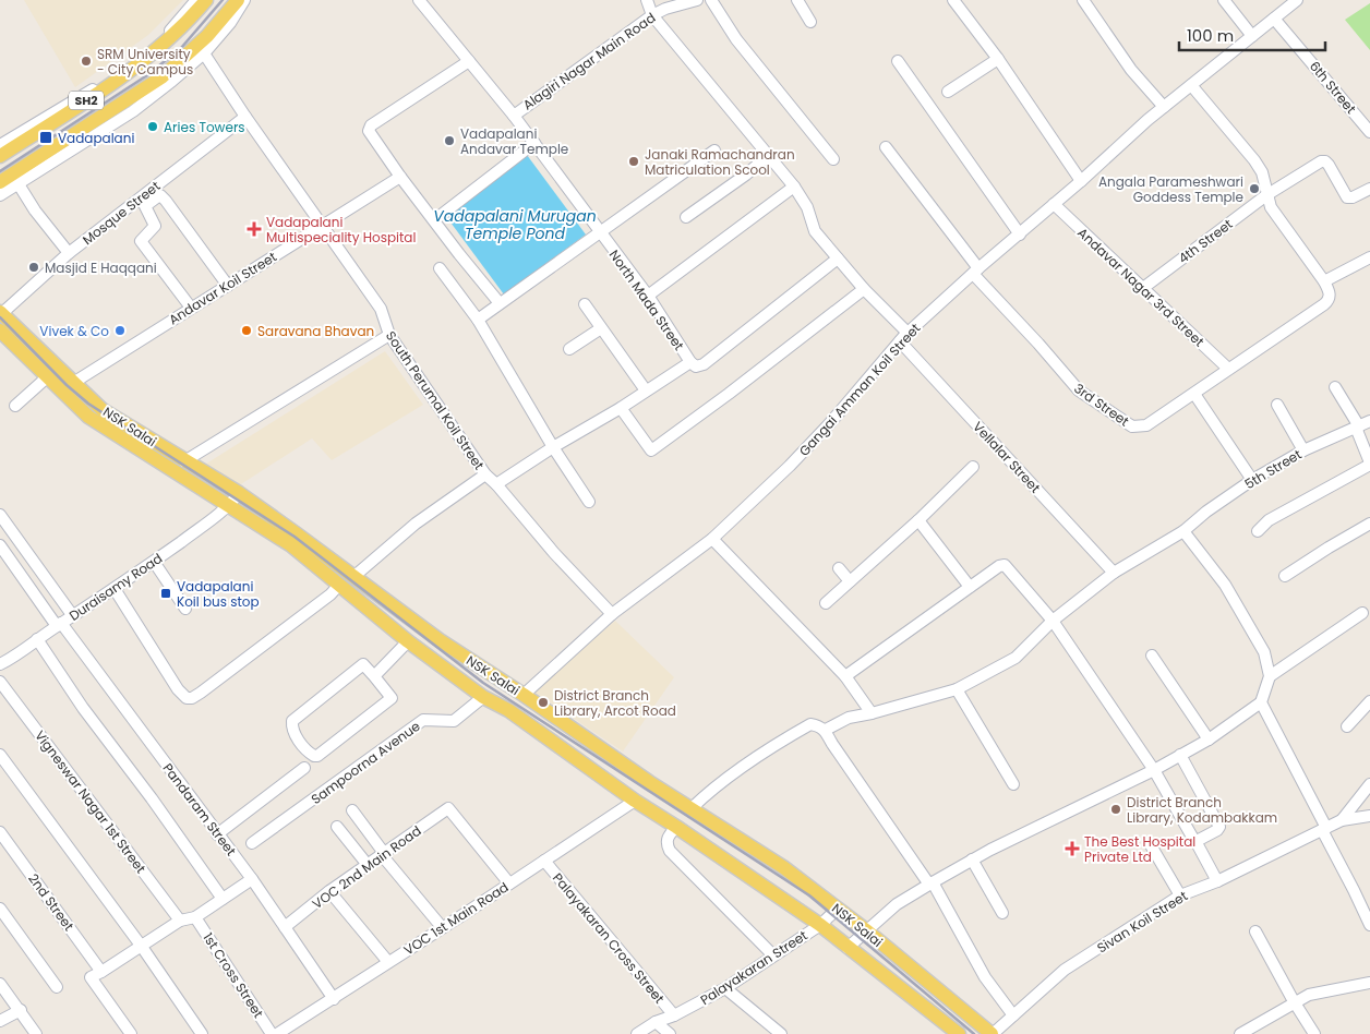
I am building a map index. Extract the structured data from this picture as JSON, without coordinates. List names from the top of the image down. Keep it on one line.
{"streets":{"main road":["SH2","NSK Salai"],"street":["Alagiri Nagar Main Road","6th Street","Mosque Street","4th Street","Andavar Nagar 3rd Street","Andavar Koil Street","North Mada Street","Gangai Amman Koil Street","South Perumal Koil Street","3rd Street","Vellalar Street","5th Street","Duraisamy Road","Sampoorna Avenue","Vigneswar Nagar 1st Street","Pandaram Street","VOC 2nd Main Road","2nd Street","VOC 1st Main Road","Sivan Koil Street","Palayakaran Cross Street","Palayakaran Street","1st Cross Street"]},"crossings":[["Alagiri Nagar Main Road","North Mada Street"],["Alagiri Nagar Main Road","Vellalar Street"],["6th Street","Gangai Amman Koil Street"],["Mosque Street","South Perumal Koil Street"],["Mosque Street","NSK Salai"],["4th Street","Andavar Nagar 3rd Street"],["Andavar Nagar 3rd Street","Gangai Amman Koil Street"],["Andavar Nagar 3rd Street","3rd Street"],["Andavar Koil Street","South Perumal Koil Street"],["Andavar Koil Street","NSK Salai"],["Gangai Amman Koil Street","South Perumal Koil Street"],["Gangai Amman Koil Street","3rd Street"],["Gangai Amman Koil Street","NSK Salai"],["Gangai Amman Koil Street","Vellalar Street"],["NSK Salai","Duraisamy Road"],["NSK Salai","Sivan Koil Street"],["NSK Salai","Palayakaran Street"],["Vellalar Street","5th Street"],["Duraisamy Road","Pandaram Street"],["Pandaram Street","VOC 2nd Main Road"],["Pandaram Street","VOC 1st Main Road"],["VOC 2nd Main Road","VOC 1st Main Road"],["VOC 1st Main Road","Palayakaran Cross Street"],["Palayakaran Cross Street","Palayakaran Street"]],"water":["Vadapalani Murugan Temple Pond"],"places":{"other":["SRM University - City Campus","Aries Towers","Vadapalani Andavar Temple","Janaki Ramachandran Matriculation Scool","Angala Parameshwari Goddess Temple","Masjid E Haqqani","Vivek & Co","Saravana Bhavan","District Branch Library, Arcot Road","District Branch Library, Kodambakkam"],"transit":["Vadapalani","Vadapalani Koil bus stop"],"health":["Vadapalani Multispeciality Hospital","The Best Hospital Private Ltd"]},"scale_bar":"100 m"}
